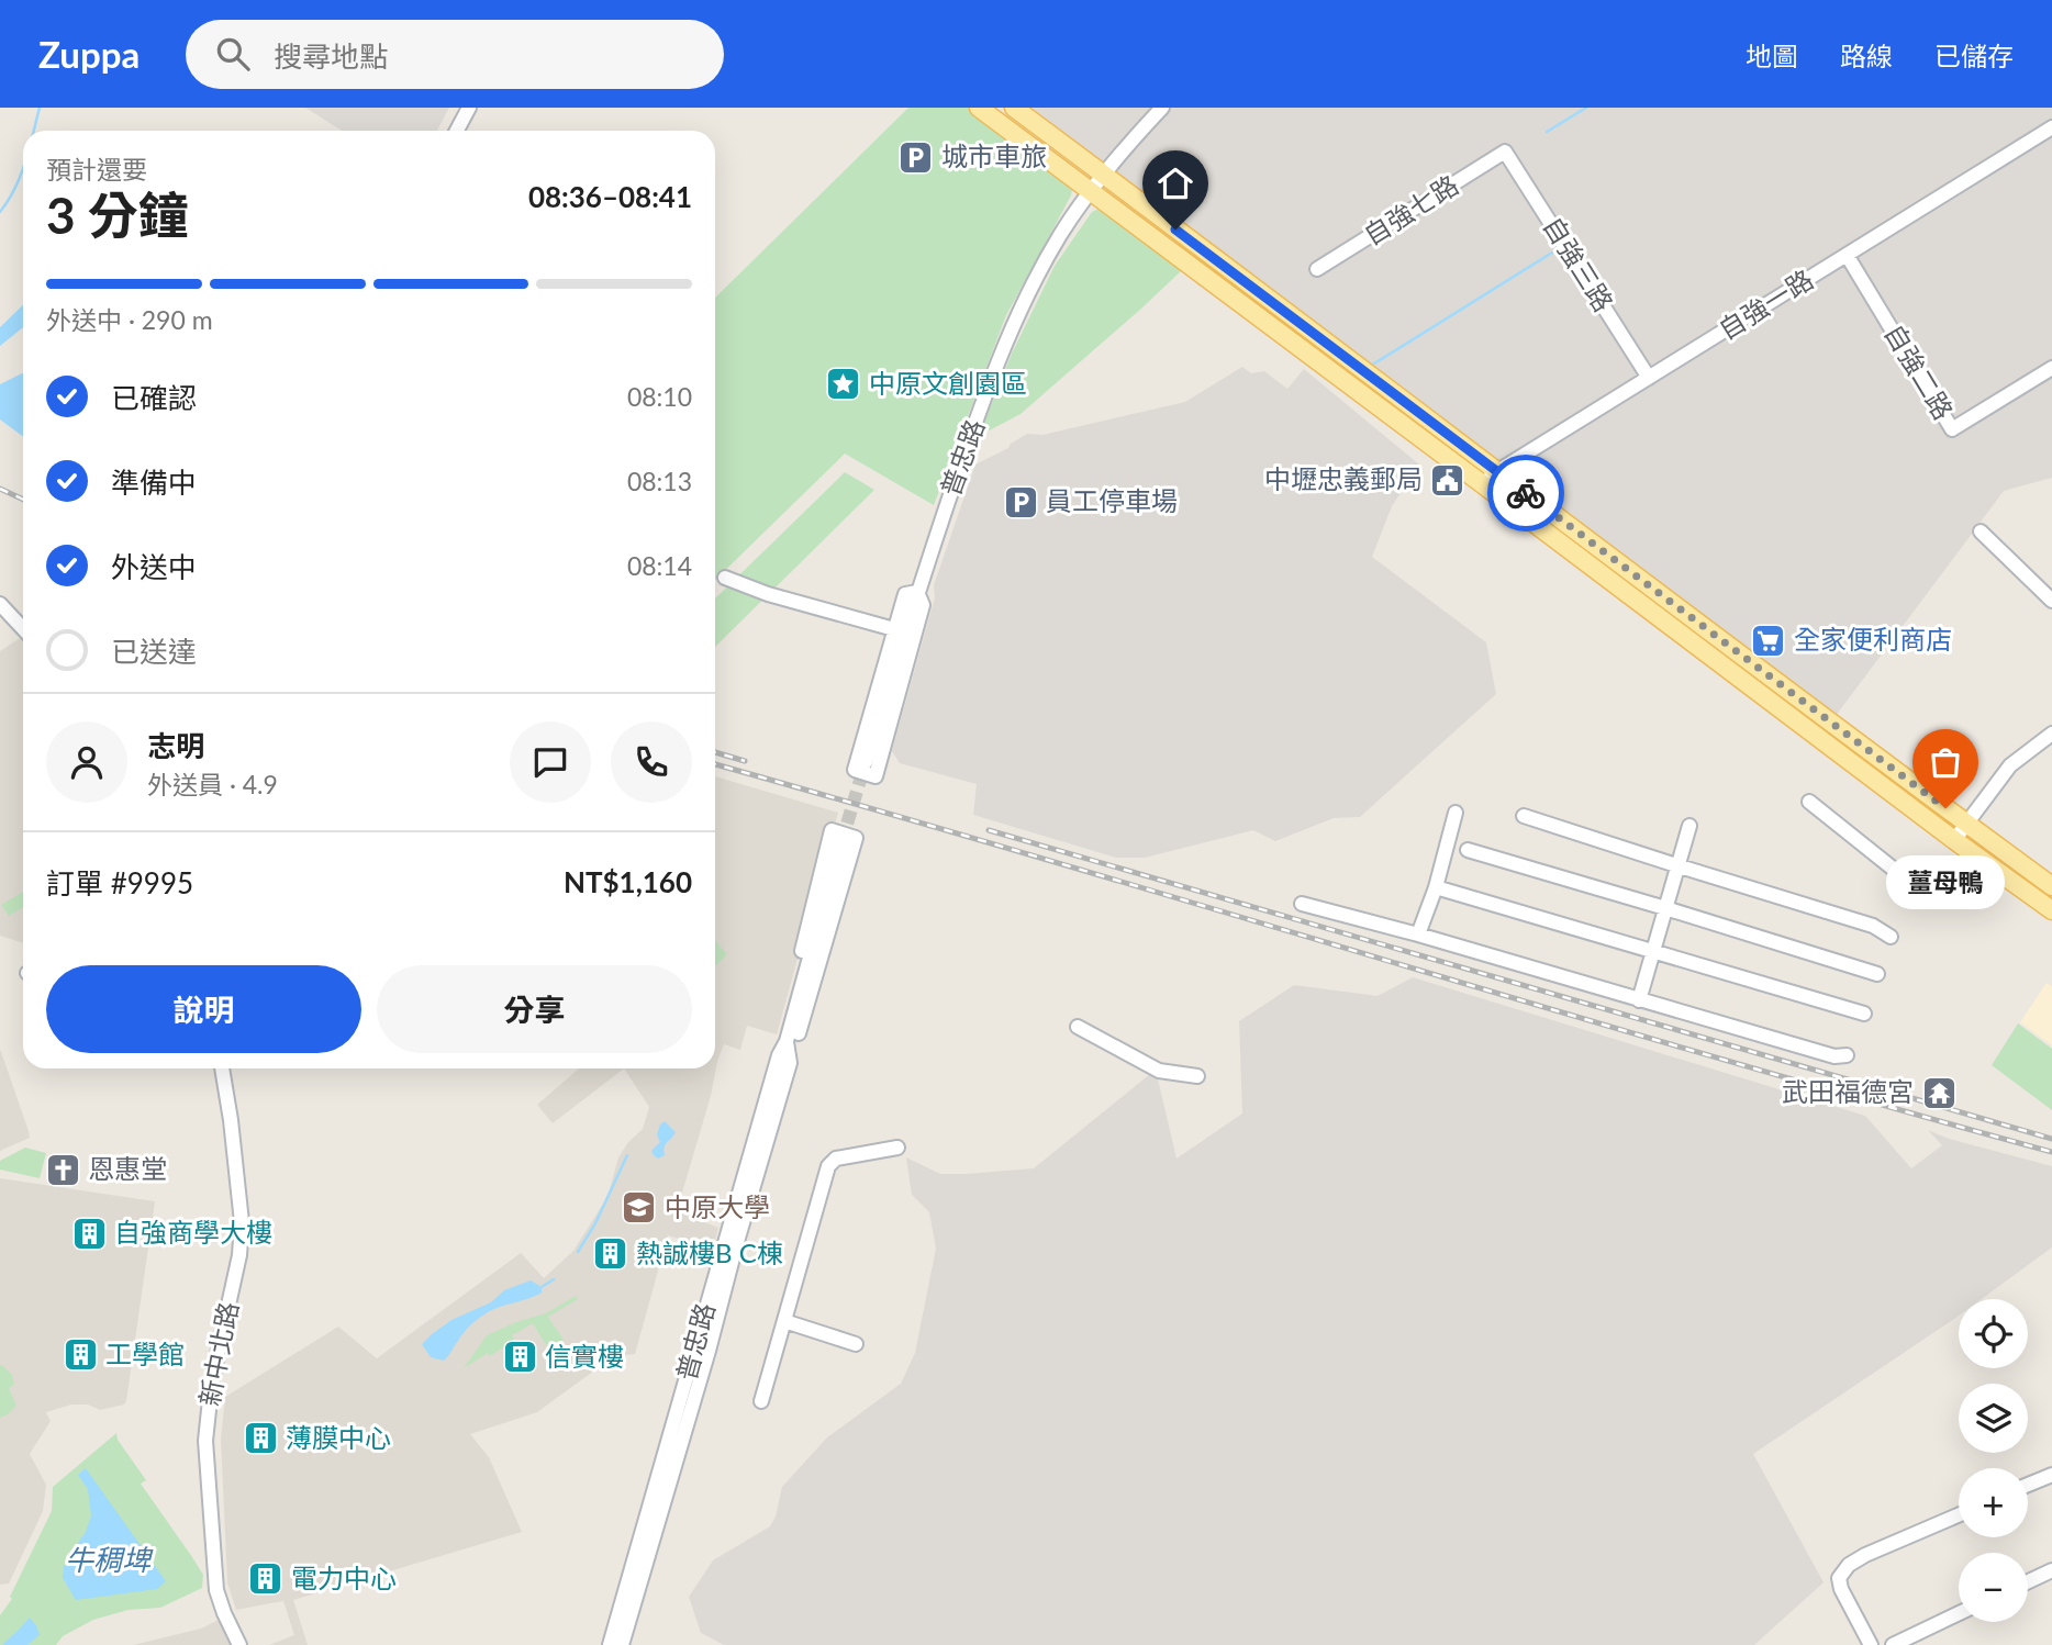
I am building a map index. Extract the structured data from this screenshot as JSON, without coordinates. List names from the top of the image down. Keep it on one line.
{"streets":{"street":["自強七路","自強三路","自強一路","自強二路","普忠路","新中北路"]},"crossings":[["自強七路","自強三路"],["自強三路","自強一路"],["自強一路","自強二路"]],"water":["牛稠埤"],"places":{"parking":["城市車旅","員工停車場"],"place":["中原文創園區"],"public building":["中壢忠義郵局"],"supermarket":["全家便利商店"],"other":["薑母鴨"],"temple":["武田福德宮"],"church":["恩惠堂"],"school or university":["中原大學"],"building":["自強商學大樓","熱誠樓B C棟","工學館","信實樓","薄膜中心","電力中心"]},"page":{"header":"Zuppa","search":"搜尋地點","nav":["地圖","路線","已儲存"],"heading":["3 分鐘","預計還要","08:36–08:41"],"panel":["志明","外送員 · 4.9","訂單 #9995","NT$1,160"],"bar":"外送中 · 290 m","list":[["已確認","08:10"],["準備中","08:13"],["外送中","08:14"],"已送達"],"bubble":"薑母鴨","buttons":["說明","分享"],"map_buttons":["+","−"]}}
